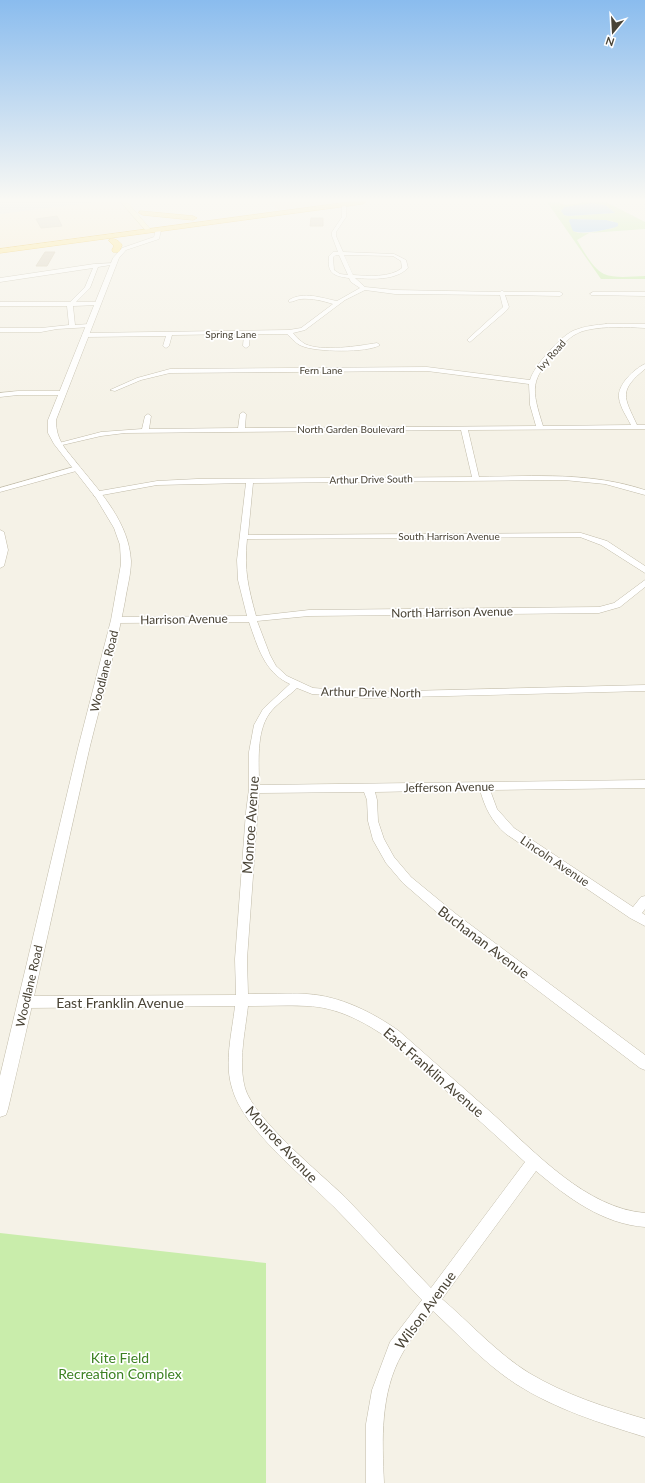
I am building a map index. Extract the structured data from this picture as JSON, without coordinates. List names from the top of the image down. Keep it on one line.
{"streets":{"street":["Spring Lane","Ivy Road","Fern Lane","North Garden Boulevard","Arthur Drive South","South Harrison Avenue","North Harrison Avenue","Harrison Avenue","Woodlane Road","Arthur Drive North","Jefferson Avenue","Monroe Avenue","Lincoln Avenue","Buchanan Avenue","East Franklin Avenue","Wilson Avenue"]},"crossings":[["Spring Lane","Woodlane Road"],["Ivy Road","Fern Lane"],["Ivy Road","North Garden Boulevard"],["North Garden Boulevard","Woodlane Road"],["Arthur Drive South","Woodlane Road"],["Arthur Drive South","Arthur Drive North"],["South Harrison Avenue","Arthur Drive North"],["North Harrison Avenue","Harrison Avenue"],["North Harrison Avenue","Arthur Drive North"],["Harrison Avenue","Woodlane Road"],["Harrison Avenue","Arthur Drive North"],["Woodlane Road","East Franklin Avenue"],["Arthur Drive North","Monroe Avenue"],["Jefferson Avenue","Monroe Avenue"],["Jefferson Avenue","Lincoln Avenue"],["Jefferson Avenue","Buchanan Avenue"],["Monroe Avenue","East Franklin Avenue"],["Monroe Avenue","Wilson Avenue"],["East Franklin Avenue","Wilson Avenue"]],"parks":["Kite Field Recreation Complex"],"north":"bottom"}
